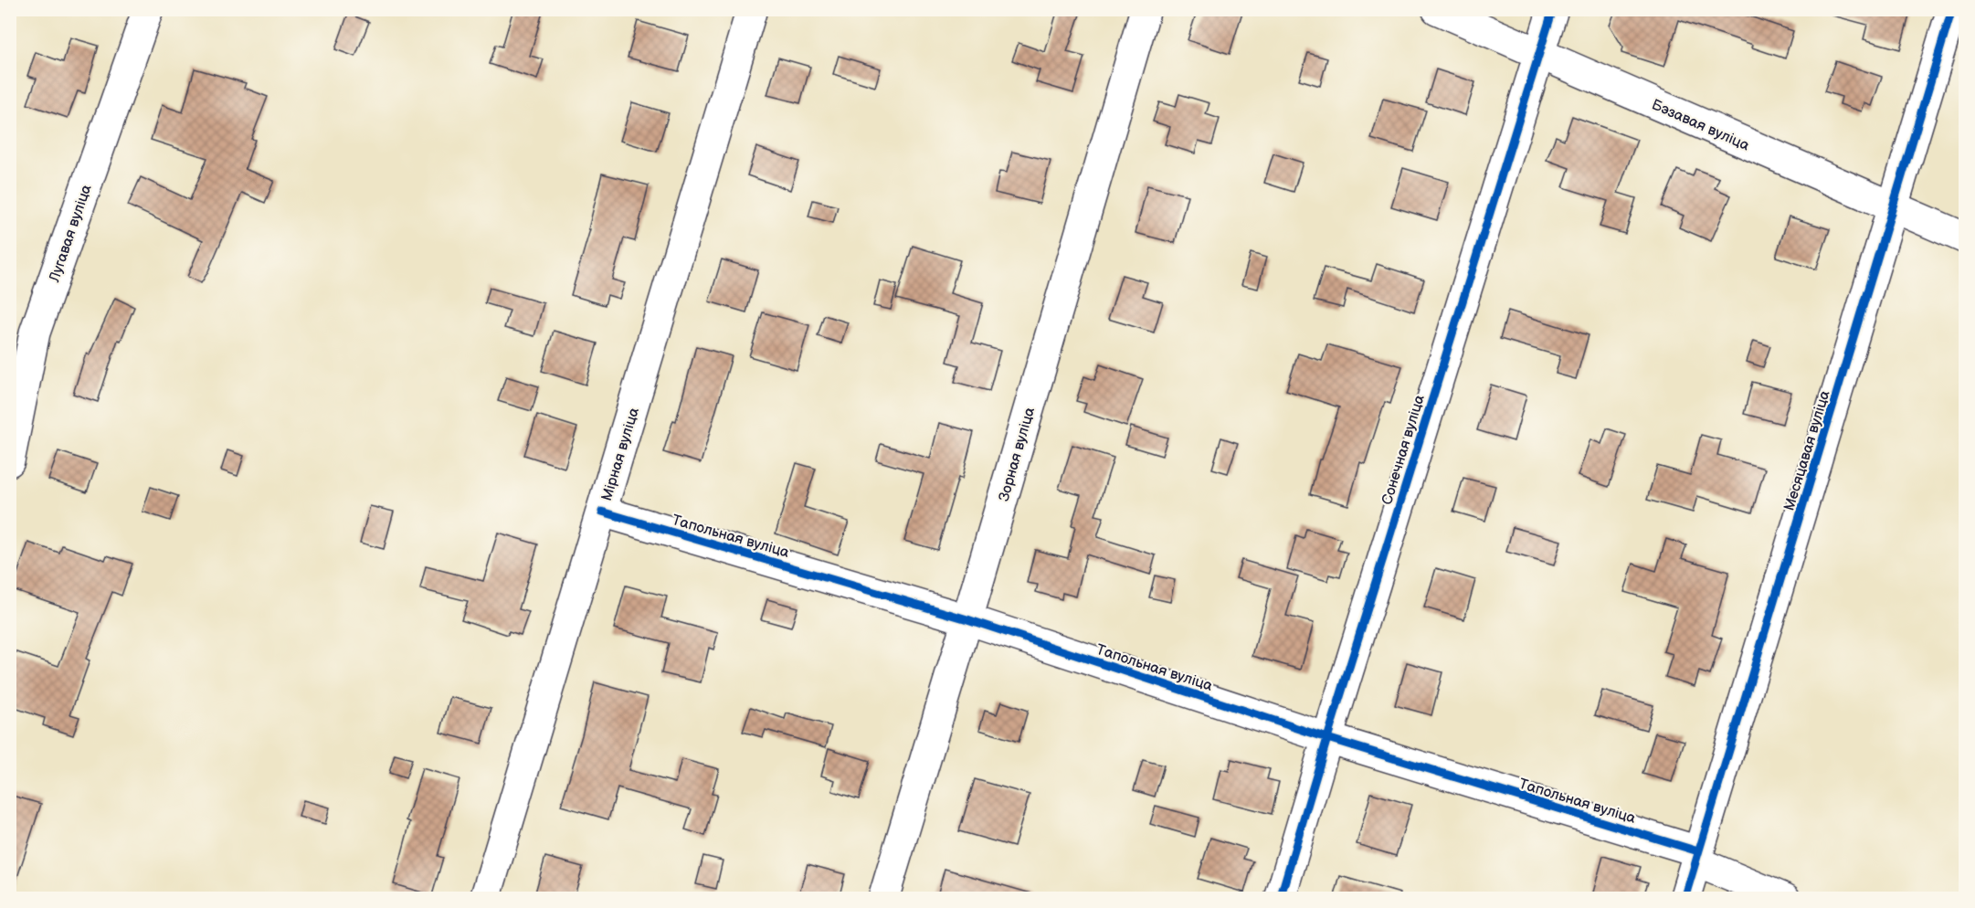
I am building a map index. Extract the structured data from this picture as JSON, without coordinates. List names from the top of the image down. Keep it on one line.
{"streets":{"street":["Бэзавая вуліца","Лугавая вуліца","Сонечная вуліца","Месяцавая вуліца","Мірная вуліца","Зорная вуліца","Тапольная вуліца"]},"crossings":[["Бэзавая вуліца","Сонечная вуліца"],["Бэзавая вуліца","Месяцавая вуліца"],["Сонечная вуліца","Тапольная вуліца"],["Месяцавая вуліца","Тапольная вуліца"],["Мірная вуліца","Тапольная вуліца"],["Зорная вуліца","Тапольная вуліца"]]}
